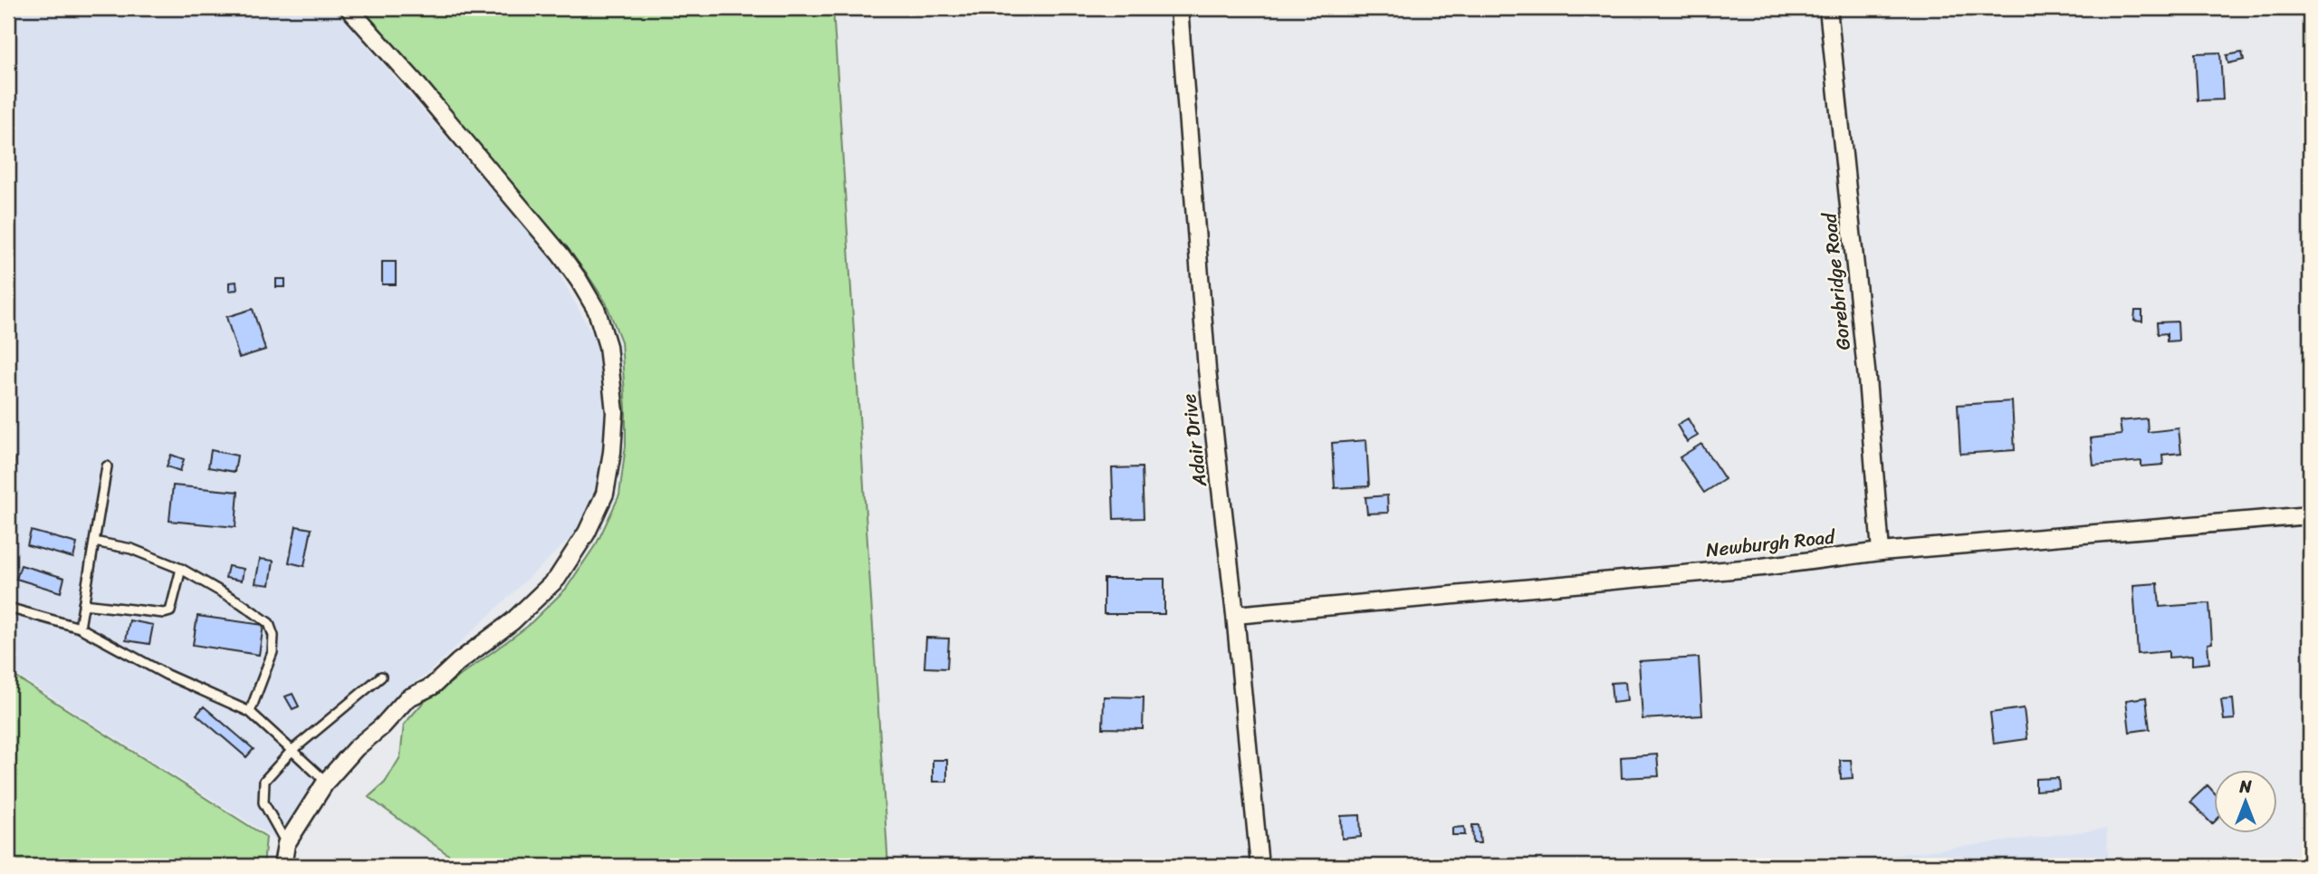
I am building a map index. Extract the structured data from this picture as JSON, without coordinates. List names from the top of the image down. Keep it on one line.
{"streets":{"street":["Gorebridge Road","Adair Drive","Newburgh Road"]},"crossings":[["Gorebridge Road","Newburgh Road"],["Adair Drive","Newburgh Road"]],"north":"top"}
